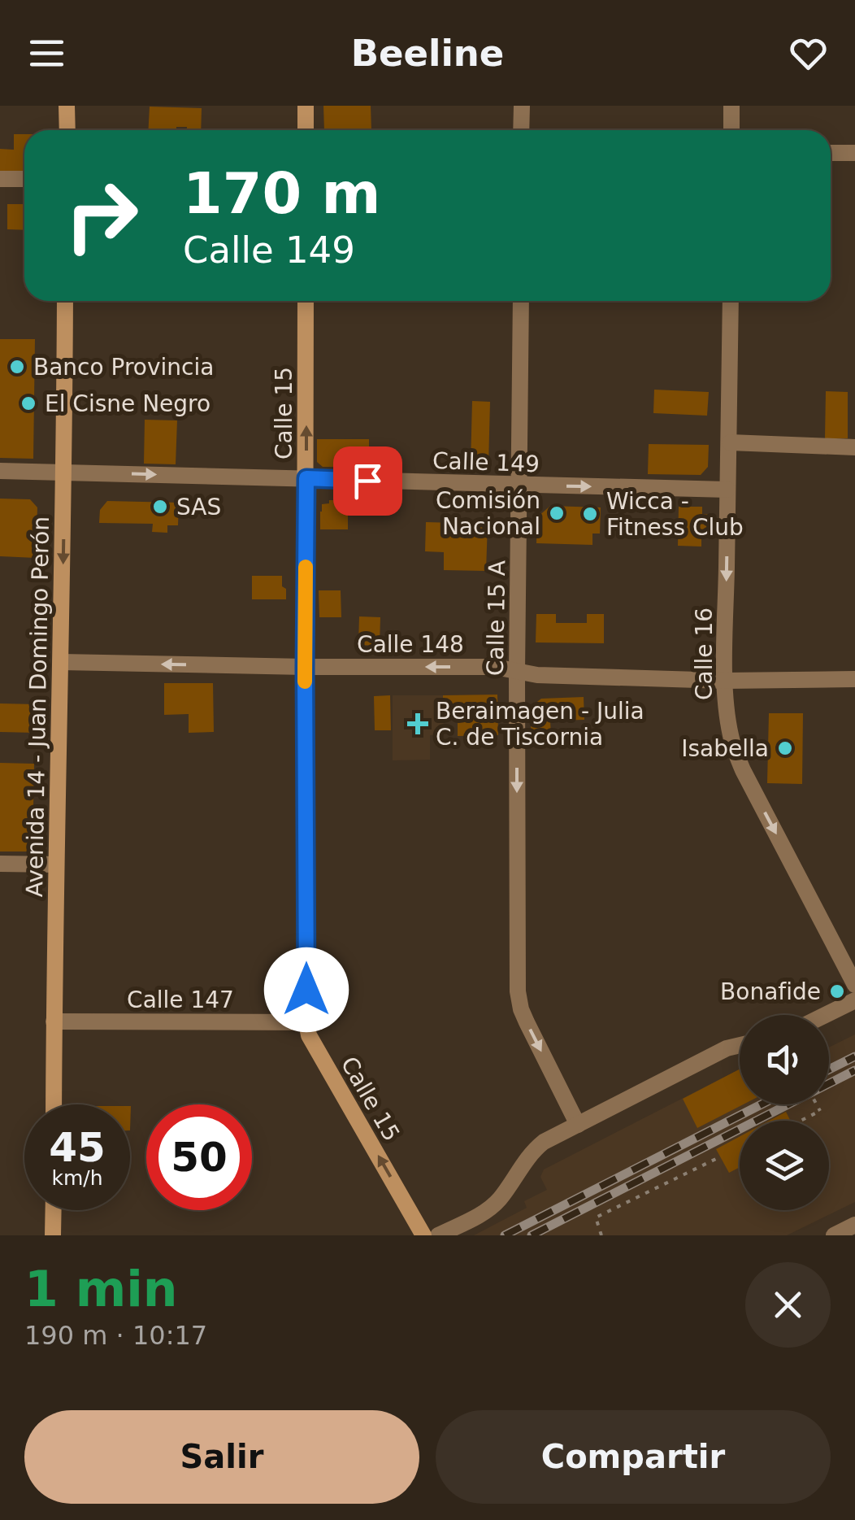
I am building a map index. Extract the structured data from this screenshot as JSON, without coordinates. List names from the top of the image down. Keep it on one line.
{"streets":{"main road":["Calle 15","Avenida 14 - Juan Domingo Perón"],"street":["Calle 149","Calle 15 A","Calle 148","Calle 16","Calle 147"]},"crossings":[["Calle 15","Calle 149"],["Calle 15","Calle 148"],["Calle 15","Calle 147"],["Calle 149","Calle 15 A"],["Calle 149","Calle 16"],["Calle 149","Avenida 14 - Juan Domingo Perón"],["Calle 15 A","Calle 148"],["Calle 148","Calle 16"],["Calle 148","Avenida 14 - Juan Domingo Perón"],["Avenida 14 - Juan Domingo Perón","Calle 147"]],"one_way":["Calle 15","Calle 149","Calle 15 A","Calle 148","Calle 16"],"places":{"other":["Banco Provincia","El Cisne Negro","SAS","Comisión Nacional","Wicca - Fitness Club","Isabella","Bonafide"],"health":["Beraimagen - Julia C. de Tiscornia"]},"page":{"header":"Beeline","turn":["170 m","Calle 149"],"speed":"45 km/h","limit":"50","heading":["1 min","190 m · 10:17"],"buttons":["Salir","Compartir"]}}
